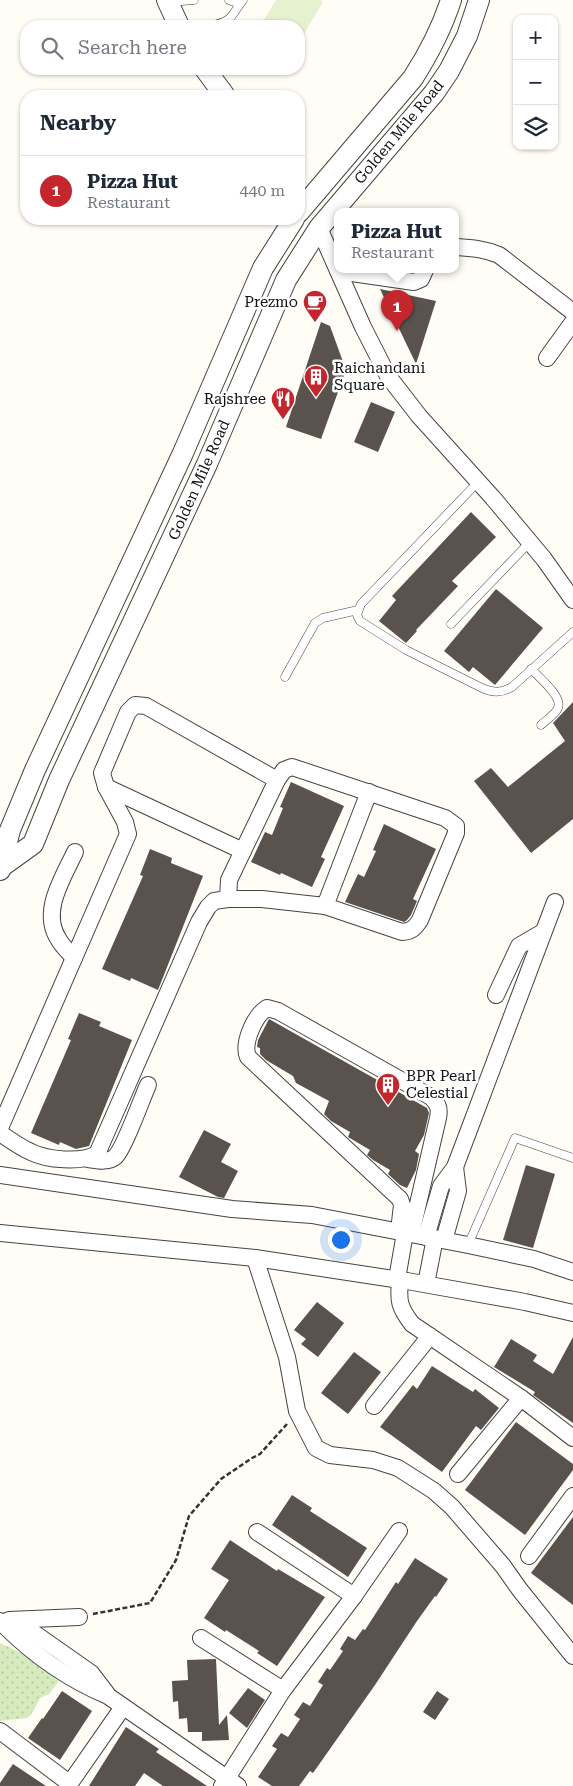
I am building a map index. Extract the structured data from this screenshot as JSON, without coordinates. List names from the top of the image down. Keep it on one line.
{"streets":{"street":["Golden Mile Road"]},"places":{"cafe":["Prezmo"],"building":["Raichandani Square","BPR Pearl Celestial"],"restaurant":["Rajshree"]},"page":{"map_buttons":["+","−"],"search":"Search here","heading":"Nearby","list":[{"mark":"1","name":"Pizza Hut","note":"Restaurant","value":"440 m"}],"popup":["Pizza Hut","Restaurant"],"pins":"1"}}
